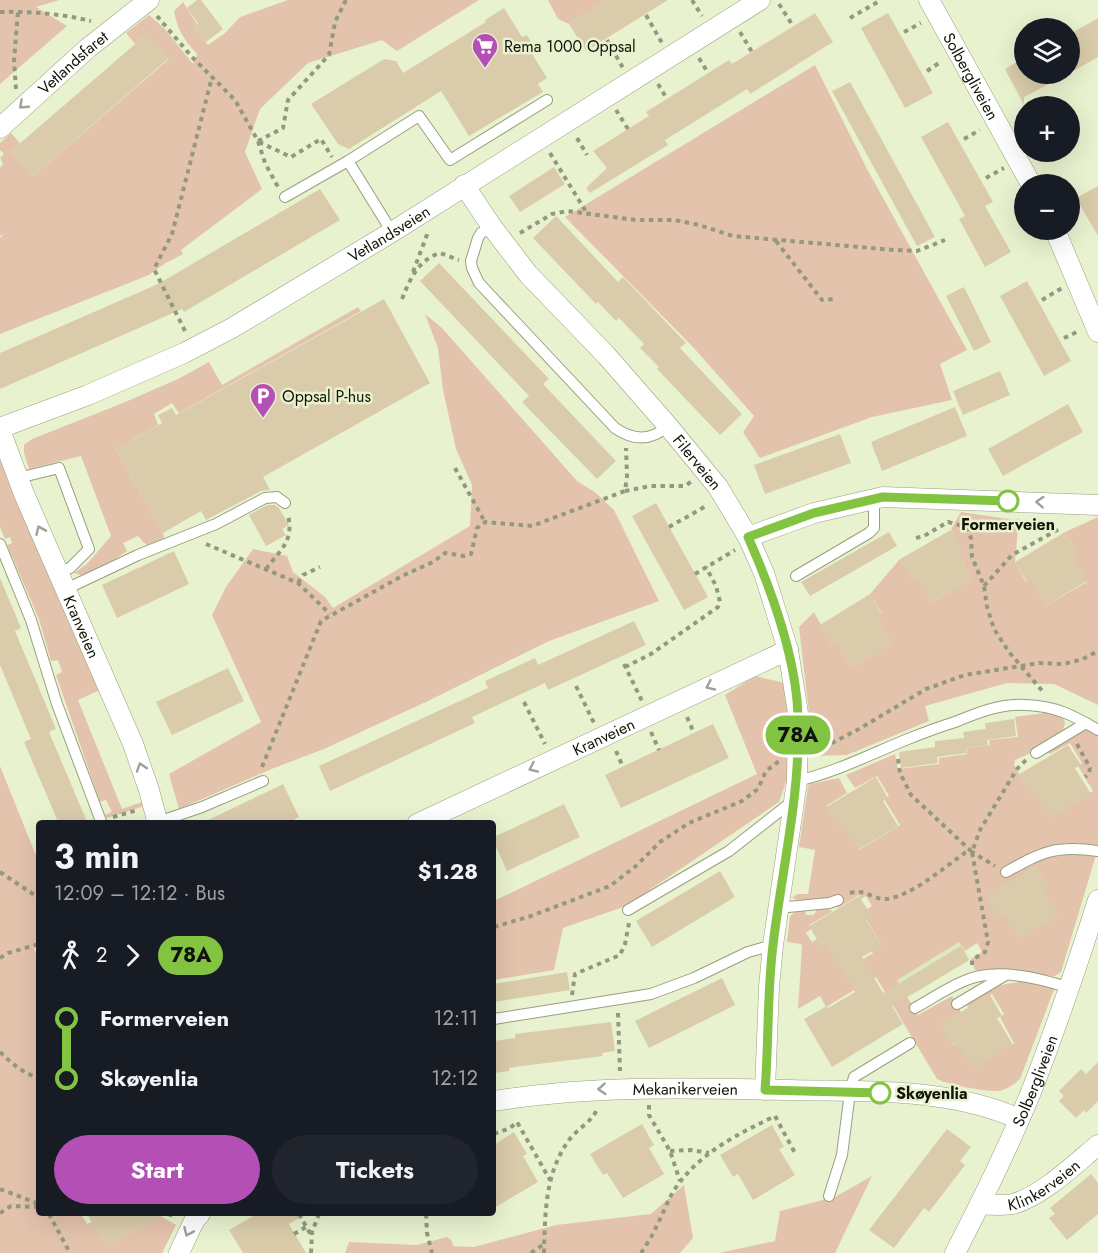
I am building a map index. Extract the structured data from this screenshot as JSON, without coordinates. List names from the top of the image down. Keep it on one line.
{"streets":{"street":["Vetlandsfaret","Solbergliveien","Vetlandsveien","Filerveien","Kranveien","Mekanikerveien","Klinkerveien"]},"crossings":[["Solbergliveien","Mekanikerveien"],["Solbergliveien","Klinkerveien"],["Vetlandsveien","Filerveien"],["Vetlandsveien","Kranveien"],["Filerveien","Kranveien"],["Filerveien","Mekanikerveien"]],"one_way":["Vetlandsfaret"],"places":{"supermarket":["Rema 1000 Oppsal"],"parking":["Oppsal P-hus"],"other":["Formerveien","Skøyenlia"]},"lines":["bus line 78A"],"page":{"on_map":"78A","map_buttons":["+","−"],"heading":["3 min","12:09 – 12:12 · Bus","$1.28"],"legs":["2","78A"],"list":[{"name":"Formerveien","value":"12:11"},{"name":"Skøyenlia","value":"12:12"}],"buttons":["Start","Tickets"]}}
